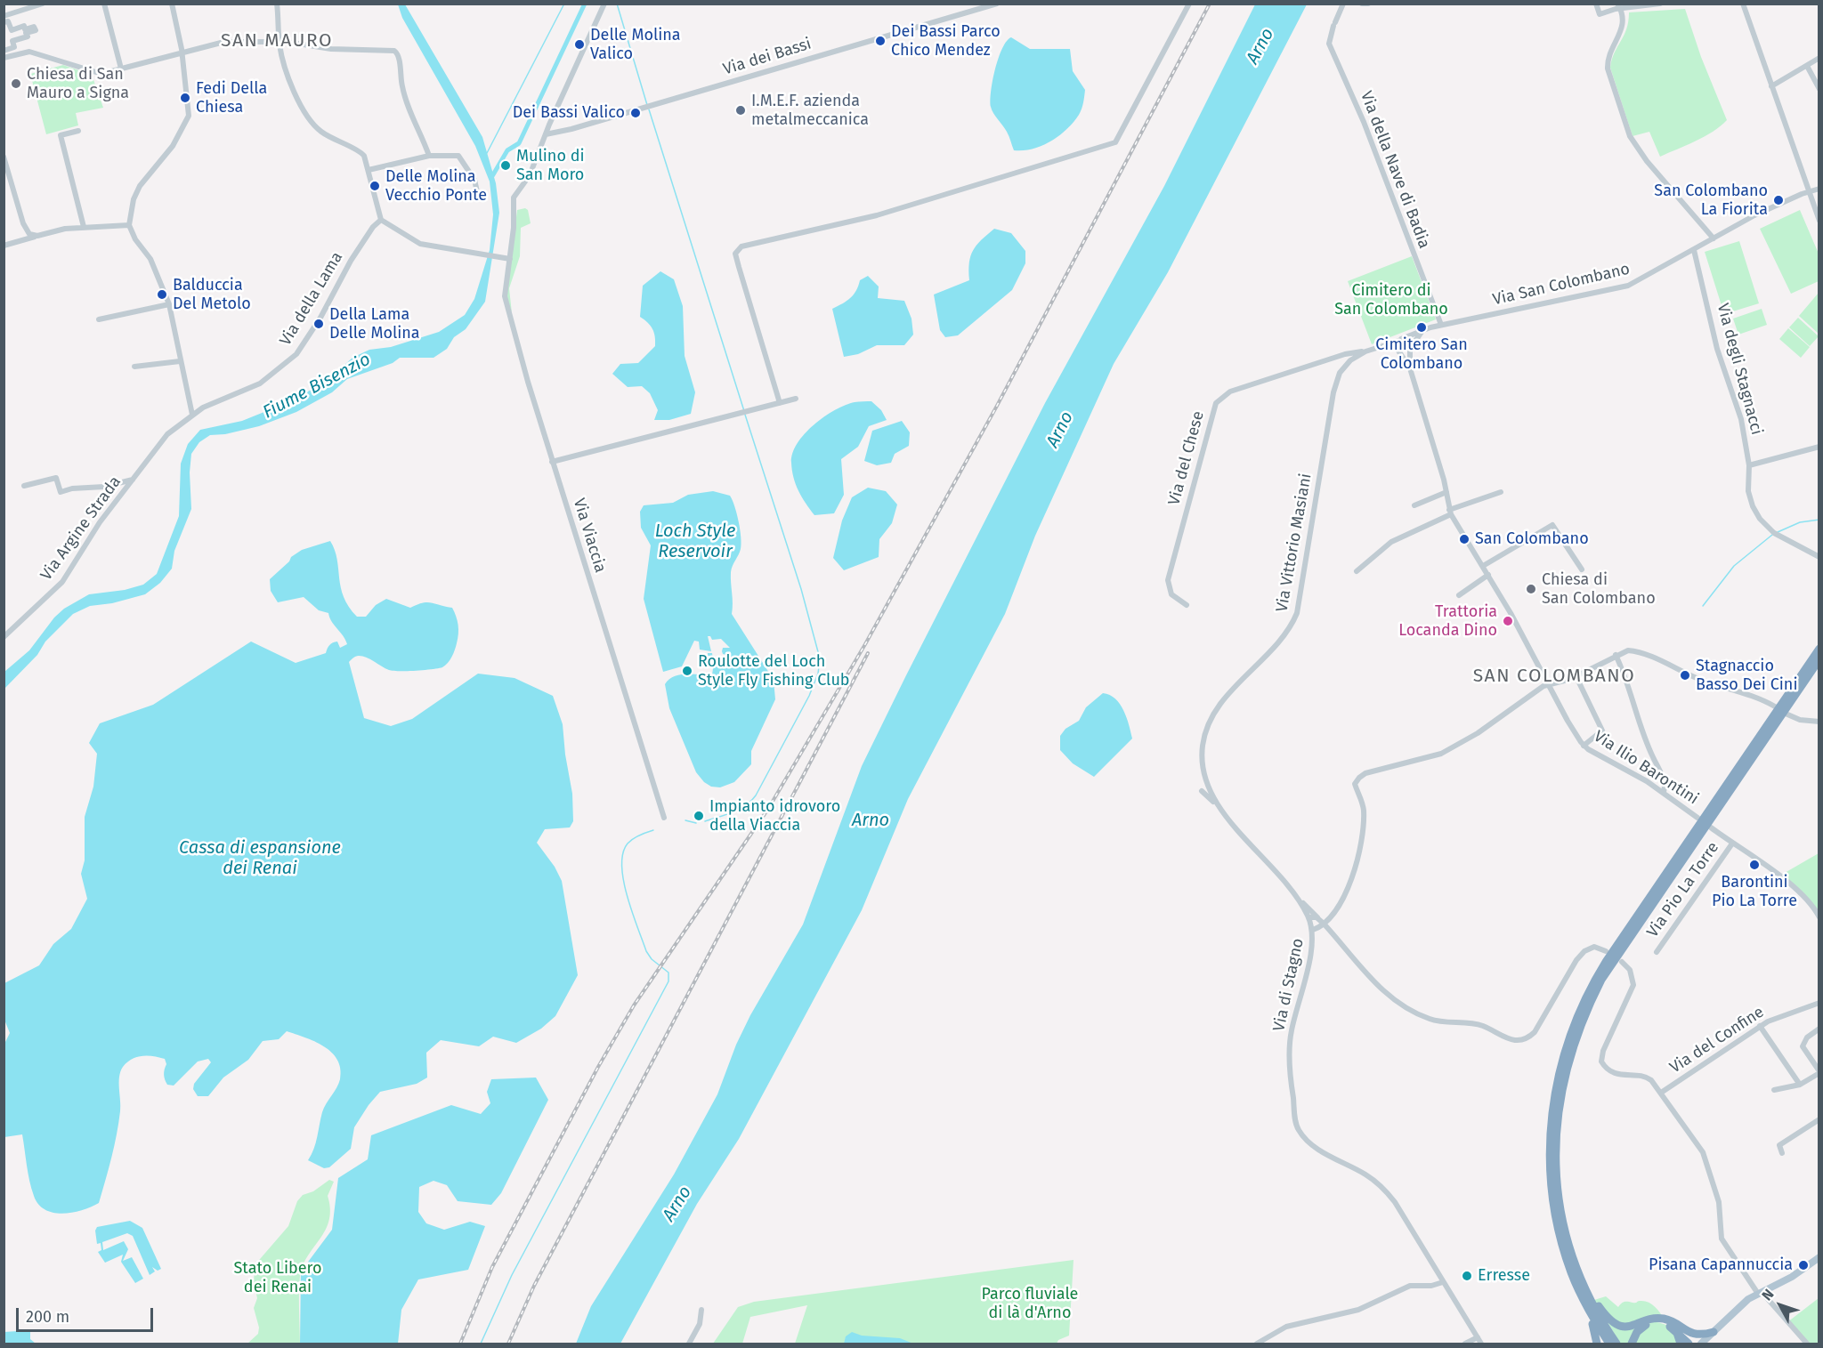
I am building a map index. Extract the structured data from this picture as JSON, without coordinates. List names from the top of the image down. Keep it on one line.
{"streets":{"street":["Via dei Bassi","Via della Nave di Badia","Via San Colombano","Via della Lama","Via degli Stagnacci","Via del Chese","Via Argine Strada","Via Viaccia","Via Vittorio Masiani","Via Ilio Barontini","Via Pio La Torre","Via di Stagno","Via del Confine"]},"crossings":[["Via dei Bassi","Via Viaccia"],["Via della Nave di Badia","Via San Colombano"],["Via San Colombano","Via degli Stagnacci"],["Via San Colombano","Via del Chese"],["Via della Lama","Via Argine Strada"],["Via del Chese","Via Vittorio Masiani"],["Via Vittorio Masiani","Via di Stagno"]],"districts":["SAN MAURO","SAN COLOMBANO"],"water":["Arno","Fiume Bisenzio","Loch Style Reservoir","Cassa di espansione dei Renai"],"parks":["Cimitero di San Colombano","Stato Libero dei Renai","Parco fluviale di là d'Arno"],"places":["Dei Bassi Parco Chico Mendez","Delle Molina Valico","Chiesa di San Mauro a Signa","Fedi Della Chiesa","I.M.E.F. azienda metalmeccanica","Dei Bassi Valico","Mulino di San Moro","Delle Molina Vecchio Ponte","San Colombano La Fiorita","Balduccia Del Metolo","Della Lama Delle Molina","Cimitero San Colombano","San Colombano","Chiesa di San Colombano","Trattoria Locanda Dino","Roulotte del Loch Style Fly Fishing Club","Stagnaccio Basso Dei Cini","Impianto idrovoro della Viaccia","Barontini Pio La Torre","Pisana Capannuccia","Erresse"],"scale_bar":"200 m","north":"top left"}
